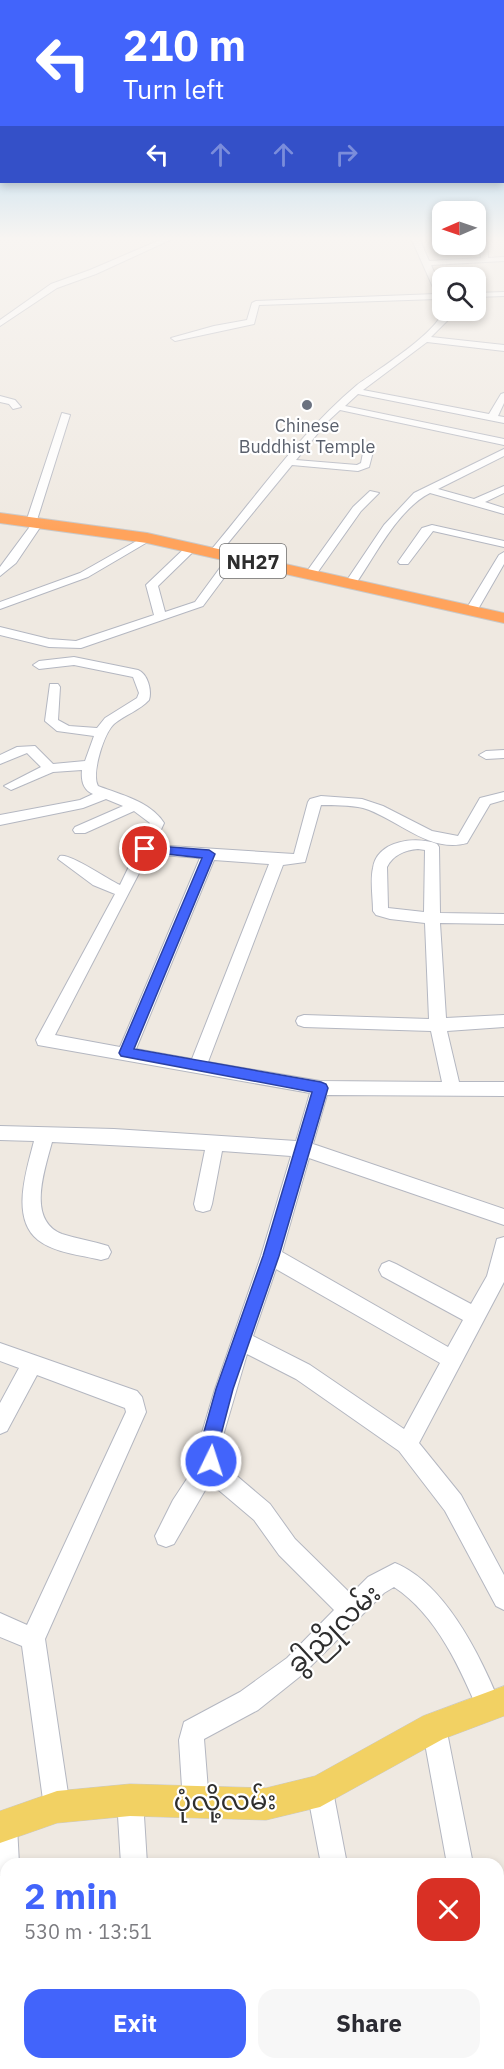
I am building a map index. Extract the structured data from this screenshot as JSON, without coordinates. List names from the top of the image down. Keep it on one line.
{"streets":{"highway":["NH27"],"main road":["ပုံလို့လမ်း"],"street":["ခွါညိုလမ်း"]},"crossings":[["ခွါညိုလမ်း","ပုံလို့လမ်း"]],"places":["Chinese Buddhist Temple"],"north":"left","page":{"turn":["210 m","Turn left"],"heading":["2 min","530 m · 13:51"],"buttons":["Exit","Share"]}}
